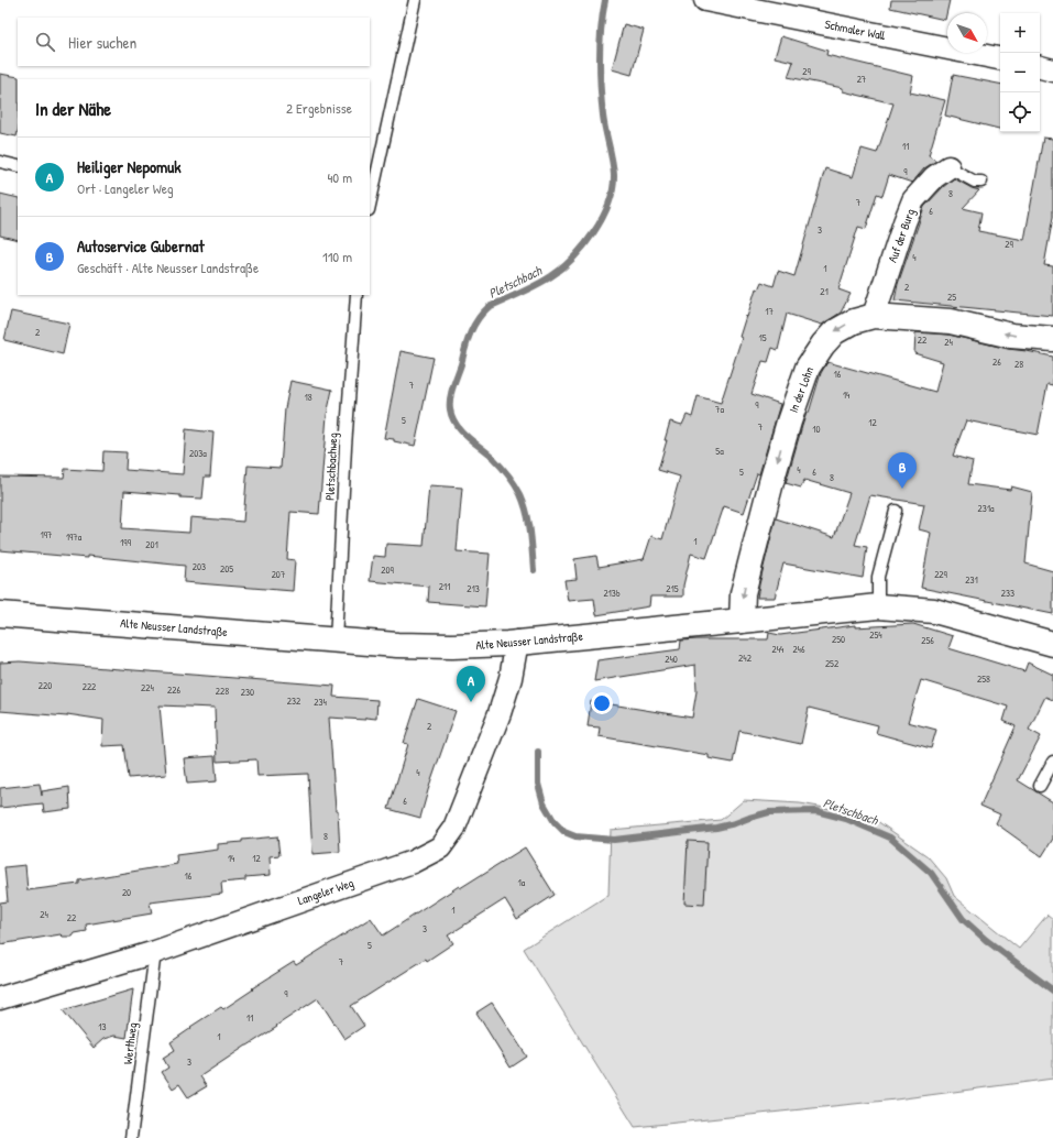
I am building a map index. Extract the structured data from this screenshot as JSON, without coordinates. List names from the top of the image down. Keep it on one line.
{"streets":{"main road":["In der Lohn","Alte Neusser Landstraße"],"street":["Schmaler Wall","Auf der Burg","Langeler Weg"],"lane":["Pletschbachweg","Werthweg"]},"crossings":[["Auf der Burg","In der Lohn"],["In der Lohn","Alte Neusser Landstraße"],["Pletschbachweg","Alte Neusser Landstraße"],["Alte Neusser Landstraße","Langeler Weg"],["Langeler Weg","Werthweg"]],"water":["Pletschbach"],"house_numbers":["29","27","11","9","8","7","6","3","29","4","1","2","21","25","17","2","15","22","24","26","28","16","7","14","18","9","7a","5","12","7","10","5a","203a","4","5","6","8","231a","197","197a","1","199","201","203","205","209","207","229","231","211","213","215","213b","233","254","250","256","244","246","242","240","252","258","220","222","224","226","228","230","232","234","2","4","6","8","14","12","16","1a","20","1","24","22","3","5","7","9","11","13","1","3"],"north":"bottom right","page":{"map_buttons":["+","−"],"search":"Hier suchen","heading":["In der Nähe","2 Ergebnisse"],"list":[{"mark":"A","name":"Heiliger Nepomuk","note":"Ort · Langeler Weg","value":"40 m"},{"mark":"B","name":"Autoservice Gubernat","note":"Geschäft · Alte Neusser Landstraße","value":"110 m"}],"pins":["B","A"]}}
